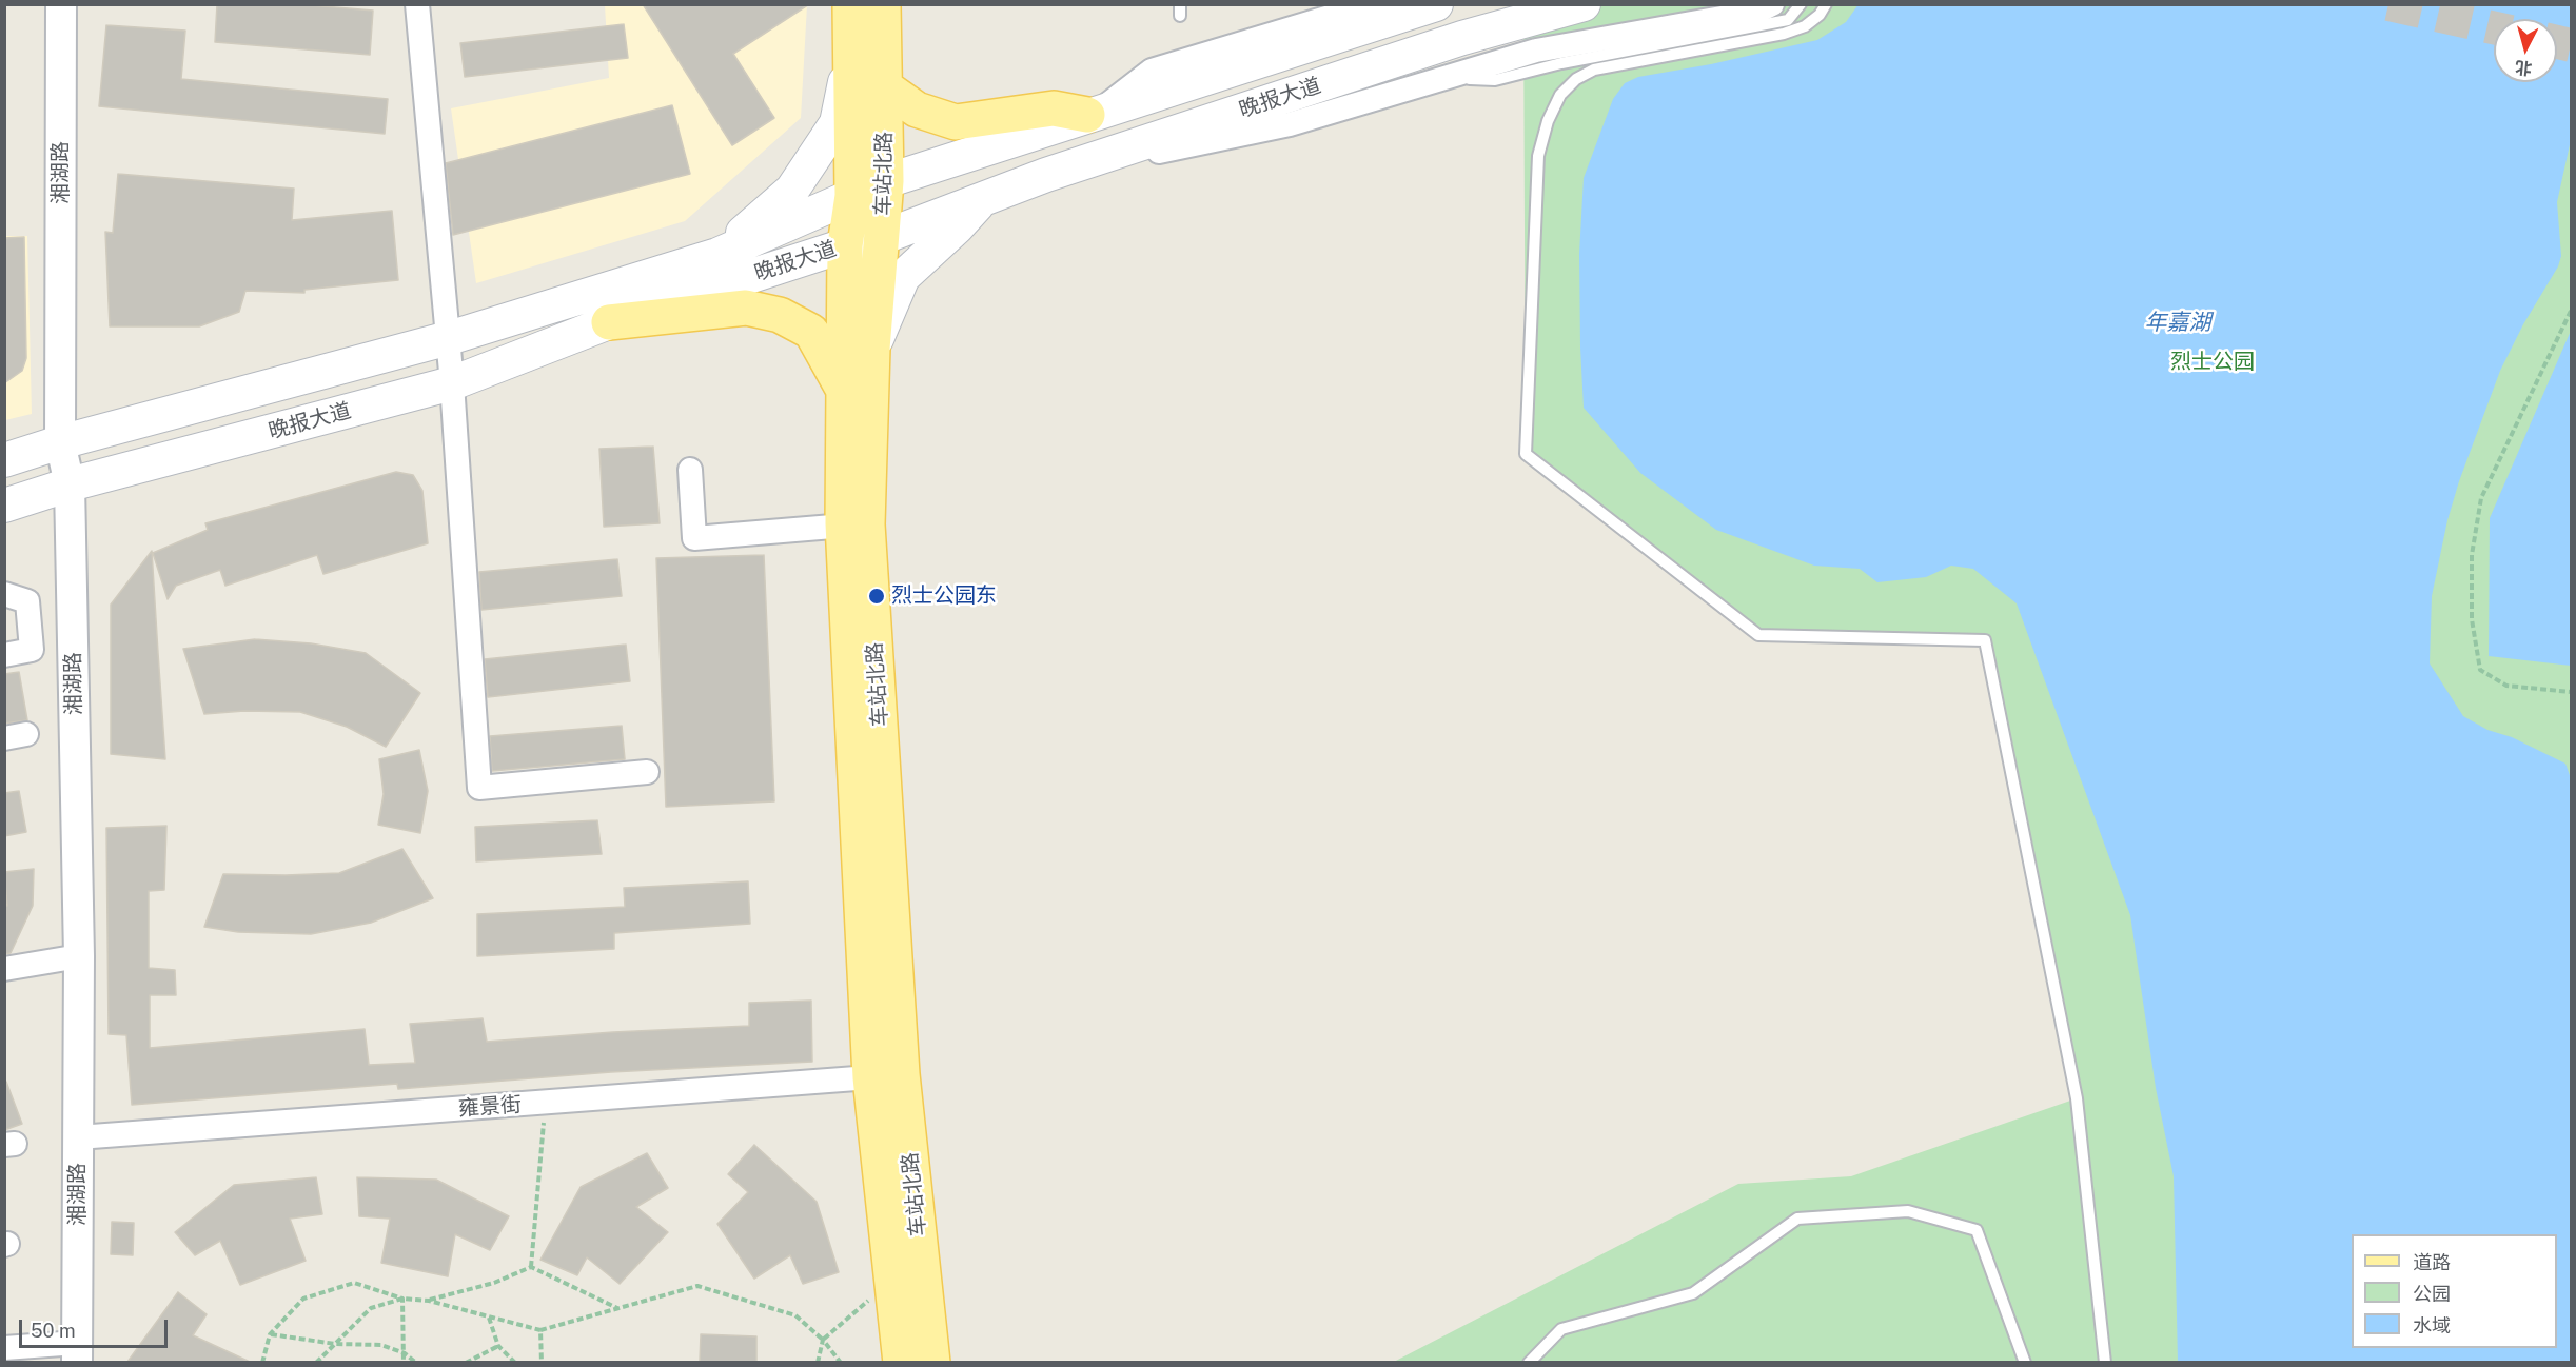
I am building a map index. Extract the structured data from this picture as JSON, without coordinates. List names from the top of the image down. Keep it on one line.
{"streets":{"main road":["晚报大道","车站北路"],"street":["湘湖路","雍景街"]},"crossings":[["晚报大道","湘湖路"],["晚报大道","车站北路"],["湘湖路","雍景街"],["车站北路","雍景街"]],"water":["年嘉湖"],"parks":["烈士公园"],"places":["烈士公园东"],"legend":["道路","公园","水域"],"scale_bar":"50 m","north":"bottom"}
